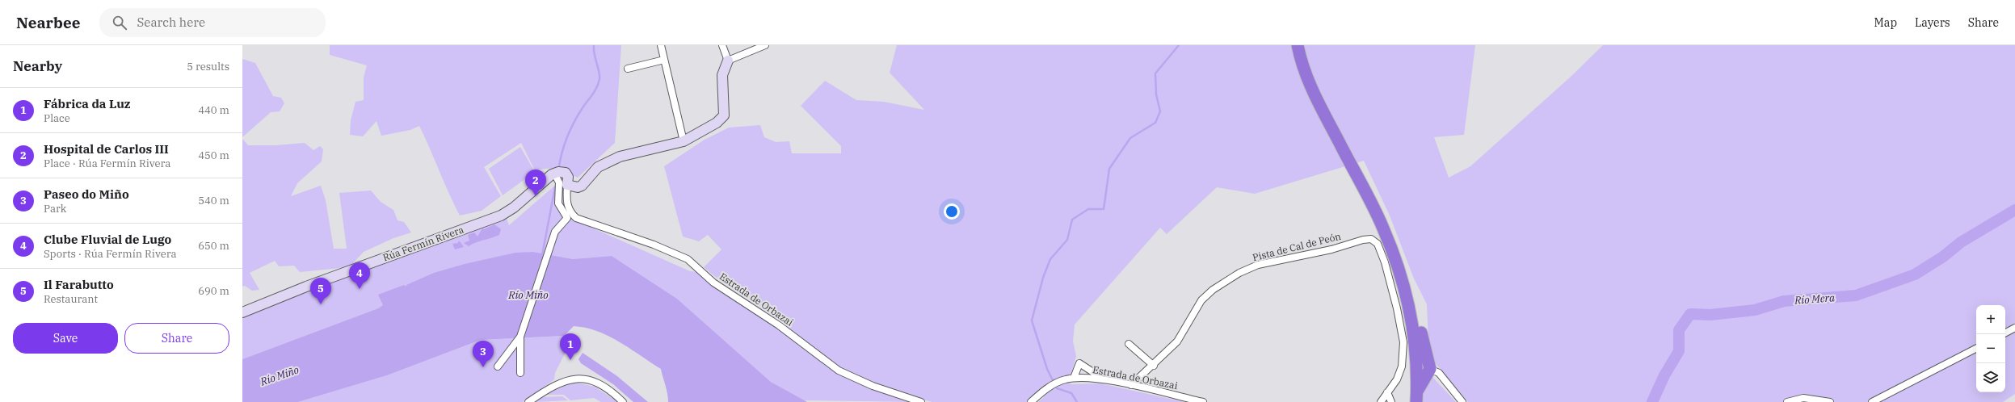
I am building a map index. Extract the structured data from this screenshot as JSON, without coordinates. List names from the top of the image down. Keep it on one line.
{"streets":{"street":["Rúa Fermín Rivera","Pista de Cal de Peón","Estrada de Orbazai"]},"crossings":[["Pista de Cal de Peón","Estrada de Orbazai"]],"water":["Río Miño","Río Mera"],"page":{"header":"Nearbee","search":"Search here","nav":["Map","Layers","Share"],"heading":["Nearby","5 results"],"list":[{"mark":"1","name":"Fábrica da Luz","note":"Place","value":"440 m"},{"mark":"2","name":"Hospital de Carlos III","note":"Place · Rúa Fermín Rivera","value":"450 m"},{"mark":"3","name":"Paseo do Miño","note":"Park","value":"540 m"},{"mark":"4","name":"Clube Fluvial de Lugo","note":"Sports · Rúa Fermín Rivera","value":"650 m"},{"mark":"5","name":"Il Farabutto","note":"Restaurant","value":"690 m"}],"pins":["2","4","5","1","3"],"map_buttons":["+","−"],"buttons":["Save","Share"]}}
